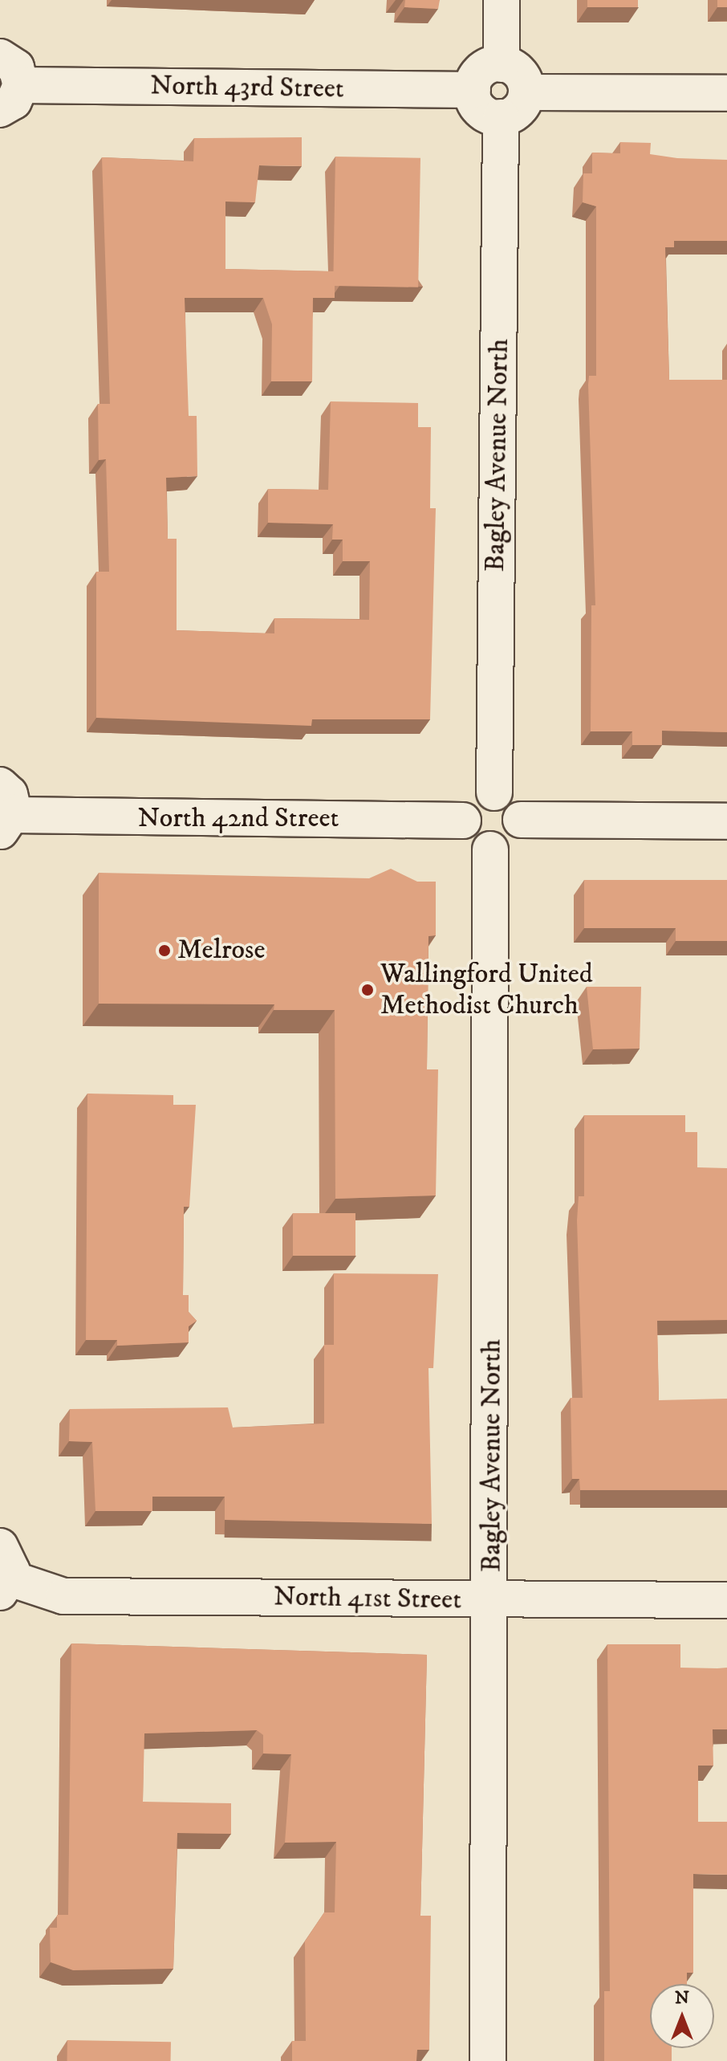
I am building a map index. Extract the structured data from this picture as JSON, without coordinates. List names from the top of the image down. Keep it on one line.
{"streets":{"street":["North 43rd Street","Bagley Avenue North","North 42nd Street","North 41st Street"]},"crossings":[["North 43rd Street","Bagley Avenue North"],["Bagley Avenue North","North 42nd Street"],["Bagley Avenue North","North 41st Street"]],"places":["Melrose","Wallingford United Methodist Church"],"north":"top"}
